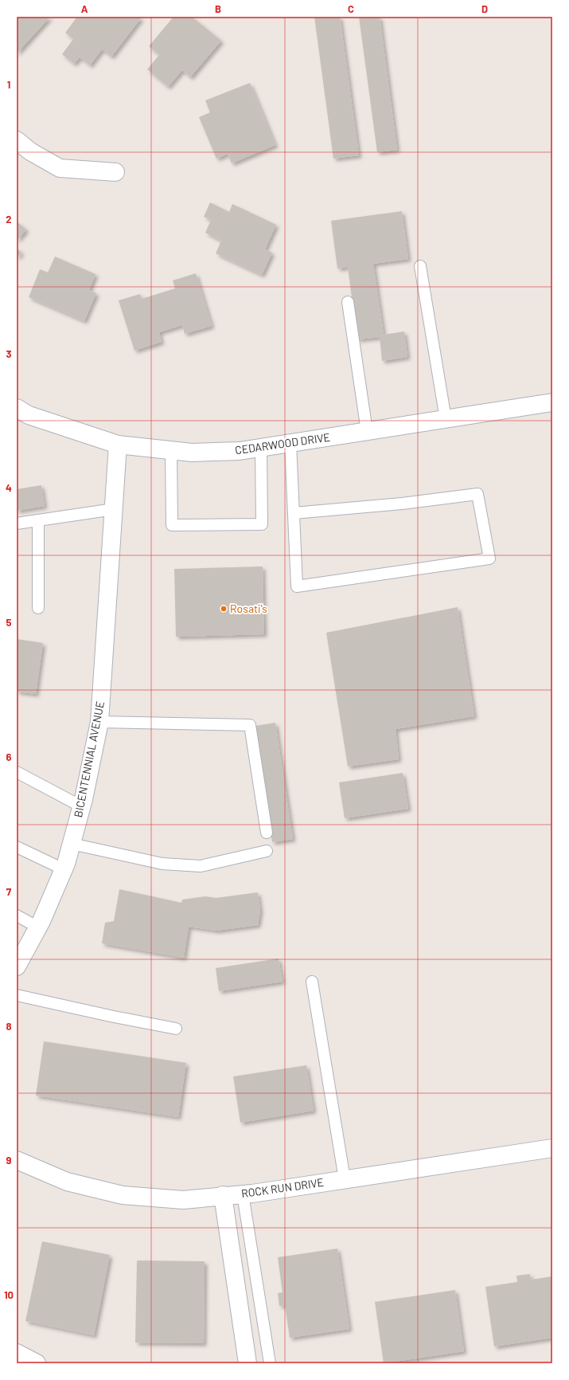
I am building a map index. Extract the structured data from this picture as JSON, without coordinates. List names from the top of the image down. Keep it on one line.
{"streets":{"street":["CEDARWOOD DRIVE","BICENTENNIAL AVENUE","ROCK RUN DRIVE"]},"crossings":[["CEDARWOOD DRIVE","BICENTENNIAL AVENUE"]],"places":["Rosati's"],"grid":{"columns":["A","B","C","D"],"rows":["1","2","3","4","5","6","7","8","9","10"]}}
